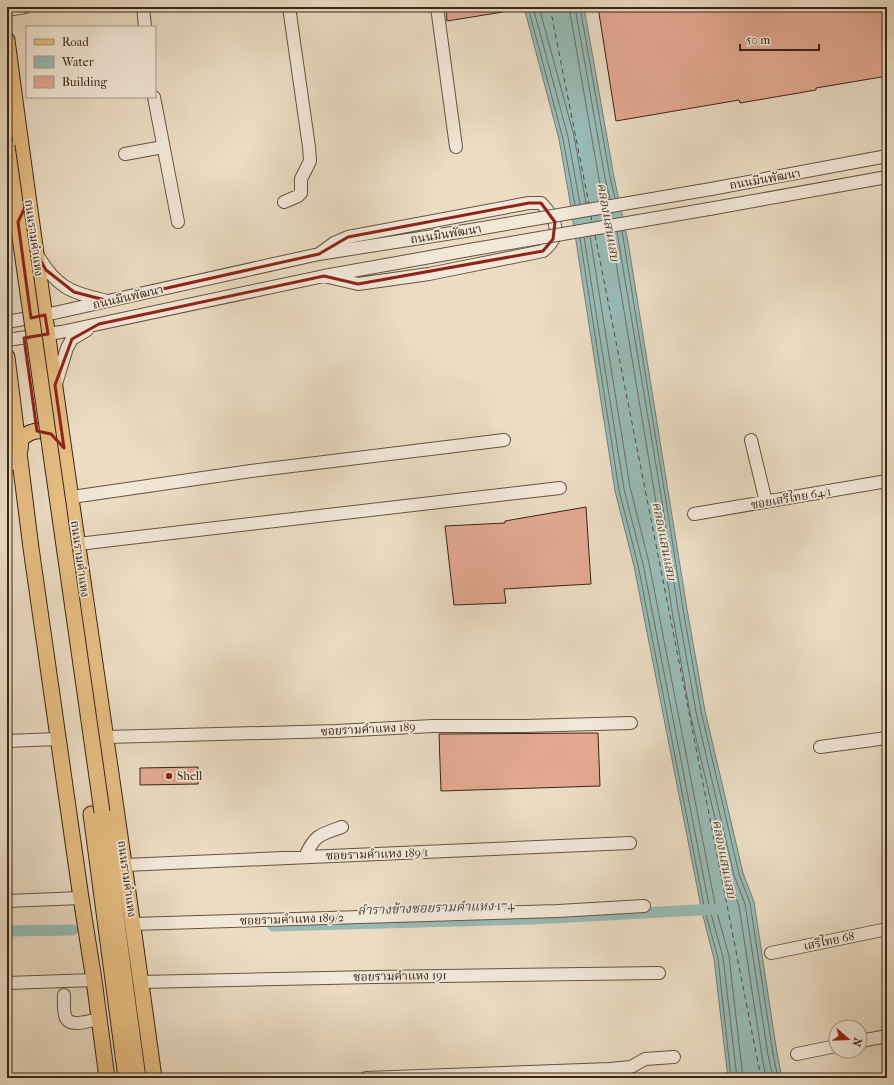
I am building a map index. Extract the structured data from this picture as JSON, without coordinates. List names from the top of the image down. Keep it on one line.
{"streets":{"main road":["ถนนรามคำแหง"],"street":["ถนนมีนพัฒนา","ซอยเสรีไทย 64/1","ซอยรามคำแหง 189","ซอยรามคำแหง 189/1","ซอยรามคำแหง 189/2","เสรีไทย 68","ซอยรามคำแหง 191"]},"crossings":[["ถนนมีนพัฒนา","ถนนรามคำแหง"],["ถนนรามคำแหง","ซอยรามคำแหง 189"],["ถนนรามคำแหง","ซอยรามคำแหง 189/1"],["ถนนรามคำแหง","ซอยรามคำแหง 189/2"],["ถนนรามคำแหง","ซอยรามคำแหง 191"]],"water":["คลองแสนแสบ","ลำรางข้างซอยรามคำแหง 174"],"places":["Shell"],"legend":["Road","Water","Building"],"scale_bar":"50 m","north":"right"}
